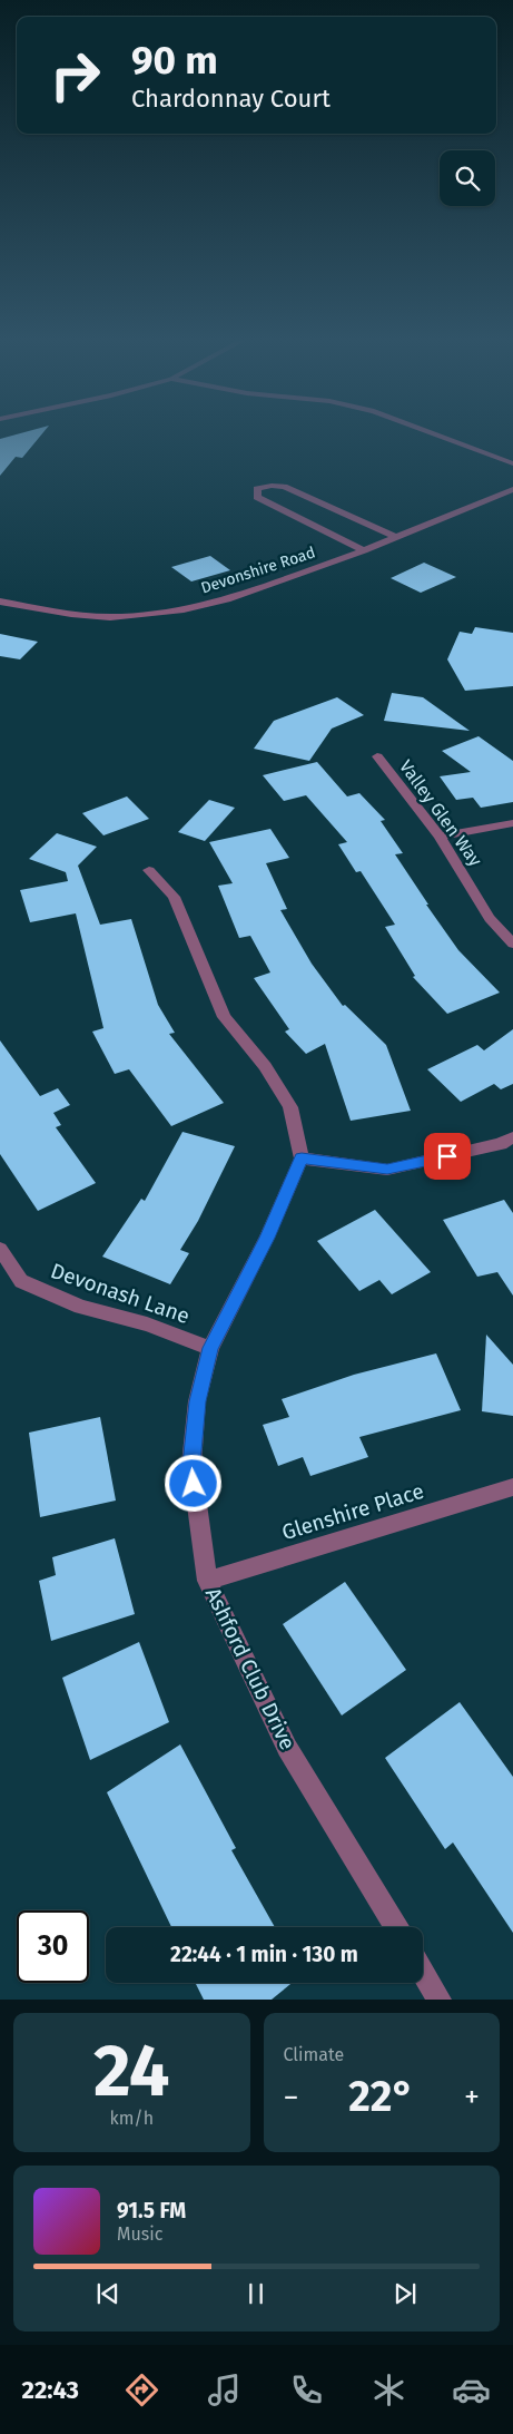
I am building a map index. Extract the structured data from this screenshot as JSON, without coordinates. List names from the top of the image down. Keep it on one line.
{"streets":{"street":["Devonshire Road","Valley Glen Way","Devonash Lane","Glenshire Place","Ashford Club Drive"]},"crossings":[["Devonash Lane","Ashford Club Drive"],["Glenshire Place","Ashford Club Drive"]],"page":{"turn":["90 m","Chardonnay Court"],"limit":"30","trip":"22:44 · 1 min · 130 m","tile":[["24","km/h"],"Climate"],"heat":["−","22°","+"],"song":["91.5 FM","Music"],"tabs":"22:43"}}
